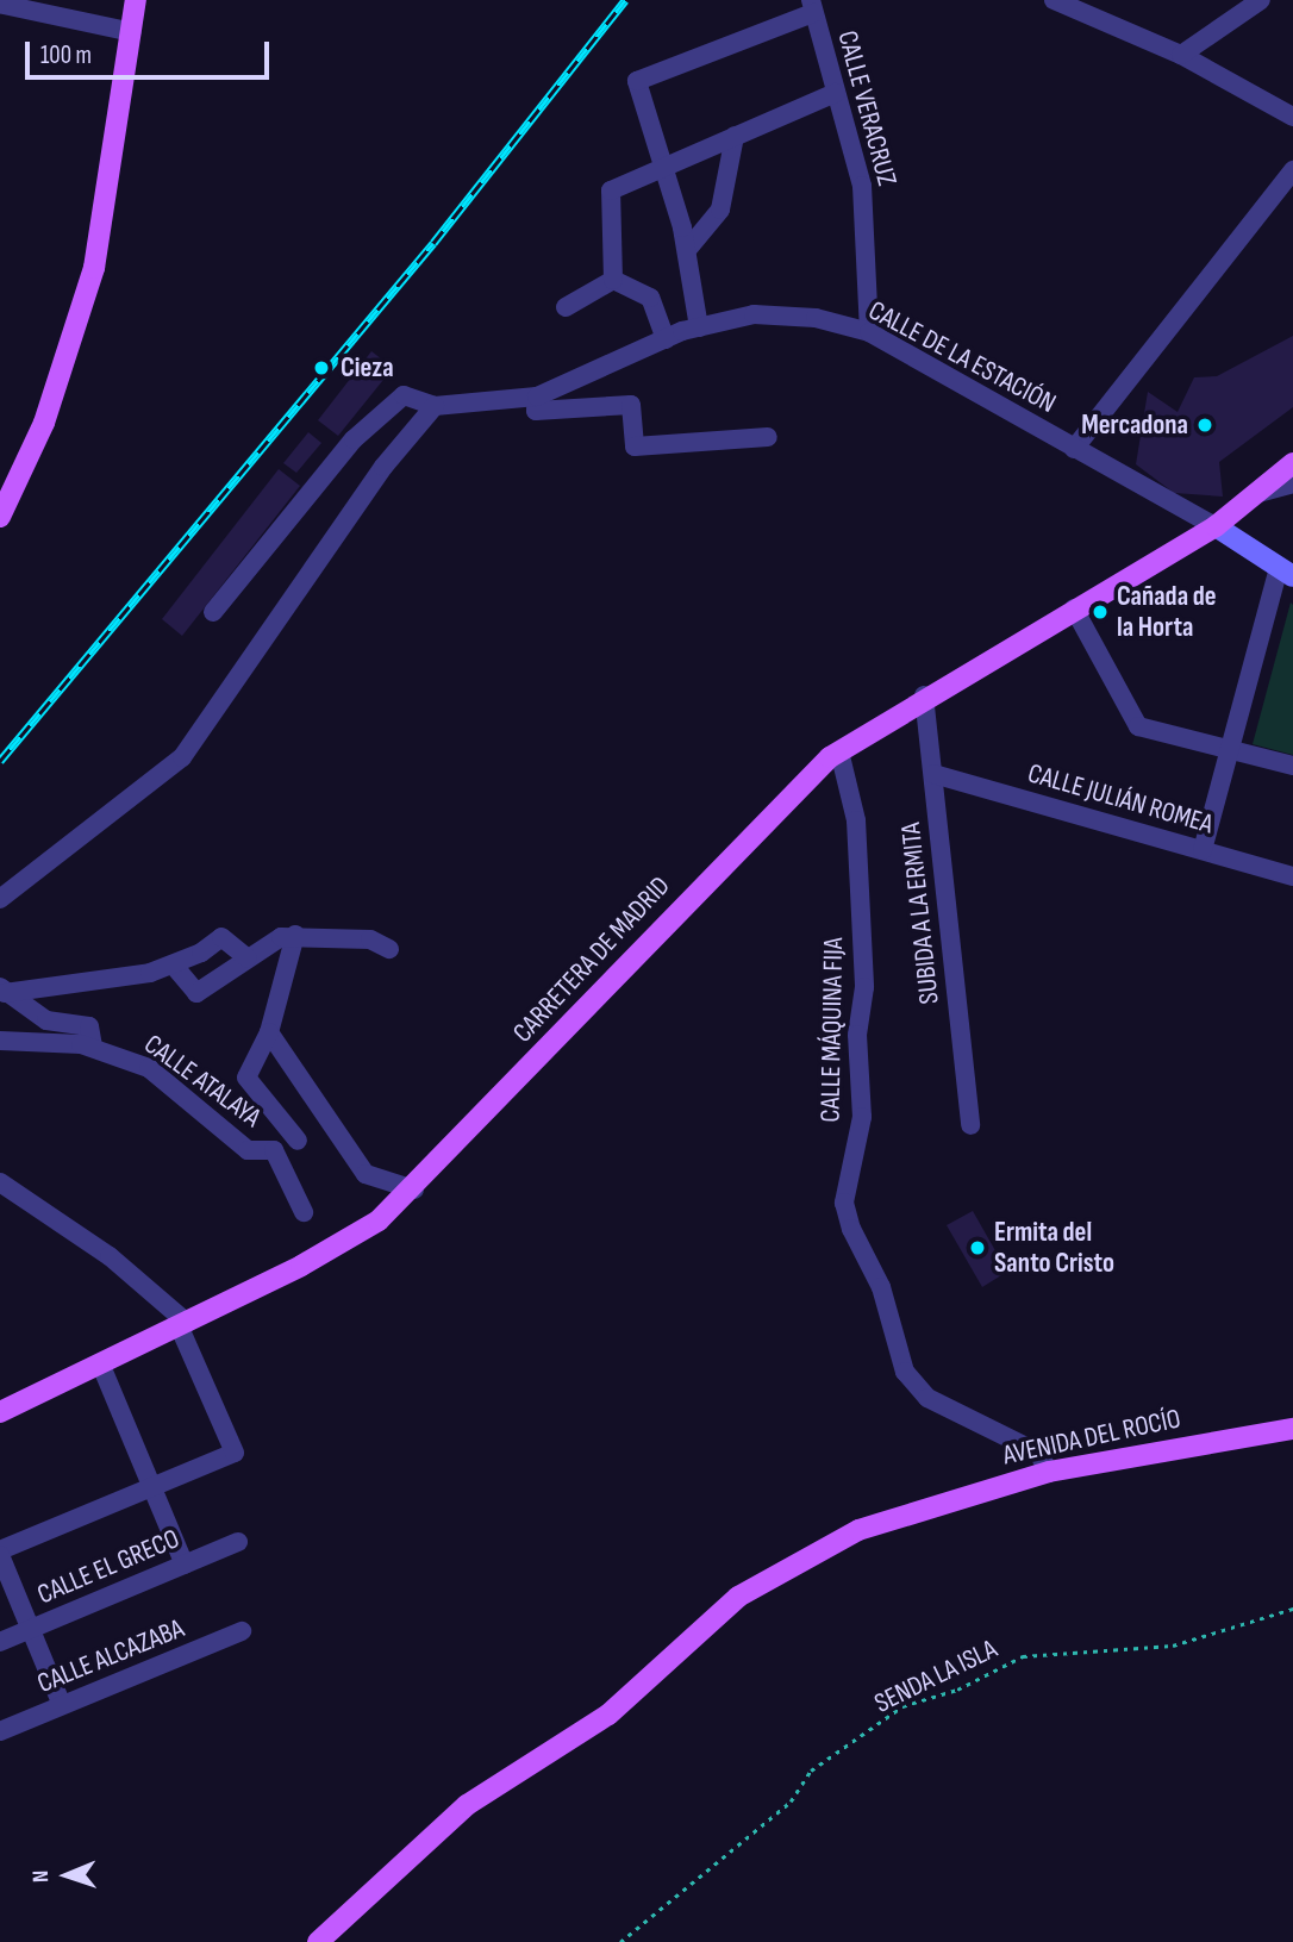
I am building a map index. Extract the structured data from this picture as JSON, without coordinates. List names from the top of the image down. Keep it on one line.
{"streets":{"main road":["CARRETERA DE MADRID","AVENIDA DEL ROCÍO"],"street":["CALLE VERACRUZ","CALLE DE LA ESTACIÓN","CALLE JULIÁN ROMEA","SUBIDA A LA ERMITA","CALLE MÁQUINA FIJA","CALLE ATALAYA","CALLE EL GRECO","CALLE ALCAZABA"],"path":["SENDA LA ISLA"]},"crossings":[["CALLE VERACRUZ","CALLE DE LA ESTACIÓN"],["CALLE DE LA ESTACIÓN","CARRETERA DE MADRID"],["CALLE JULIÁN ROMEA","SUBIDA A LA ERMITA"],["SUBIDA A LA ERMITA","CARRETERA DE MADRID"],["CARRETERA DE MADRID","CALLE MÁQUINA FIJA"],["CALLE MÁQUINA FIJA","AVENIDA DEL ROCÍO"]],"places":["Cieza","Mercadona","Cañada de la Horta","Ermita del Santo Cristo"],"scale_bar":"100 m","north":"left"}
